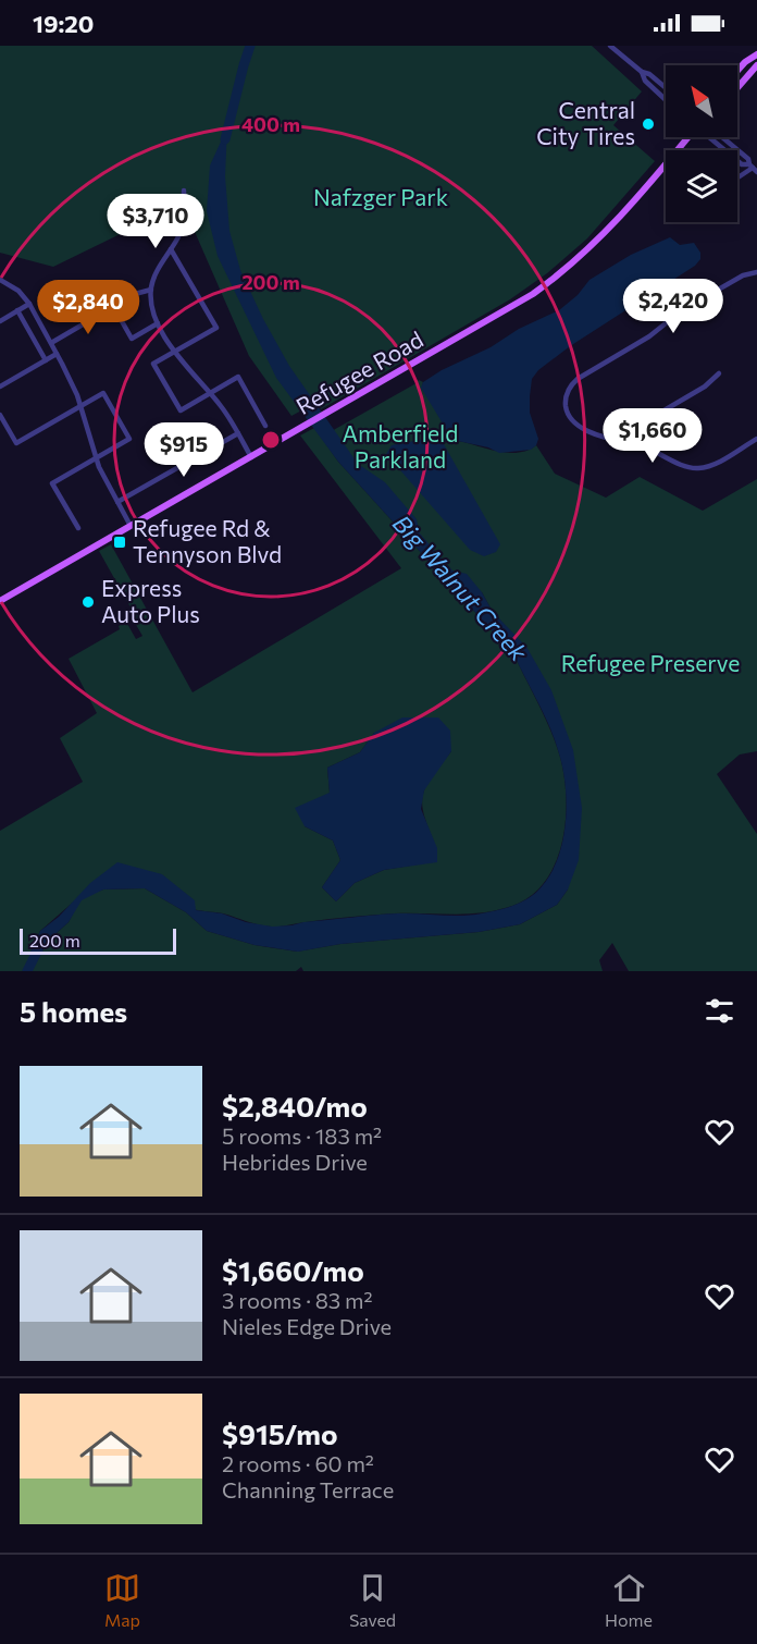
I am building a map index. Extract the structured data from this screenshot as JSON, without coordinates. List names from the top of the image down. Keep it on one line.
{"streets":{"main road":["Refugee Road"]},"water":["Big Walnut Creek"],"parks":["Nafzger Park","Amberfield Parkland","Refugee Preserve"],"places":{"other":["Central City Tires","Express Auto Plus"],"transit":["Refugee Rd & Tennyson Blvd"]},"scale_bar":"200 m","north":"top left","page":{"status":"19:20","price":["$3,710","$2,420","$2,840","$1,660","$915"],"scale":"200 m","heading":"5 homes","list":[{"name":"$2,840/mo","note":"5 rooms · 183 m² · Hebrides Drive"},{"name":"$1,660/mo","note":"3 rooms · 83 m² · Nieles Edge Drive"},{"name":"$915/mo","note":"2 rooms · 60 m² · Channing Terrace"}],"tabs":["Map","Saved","Home"]},"rings":["400 m","200 m"]}
